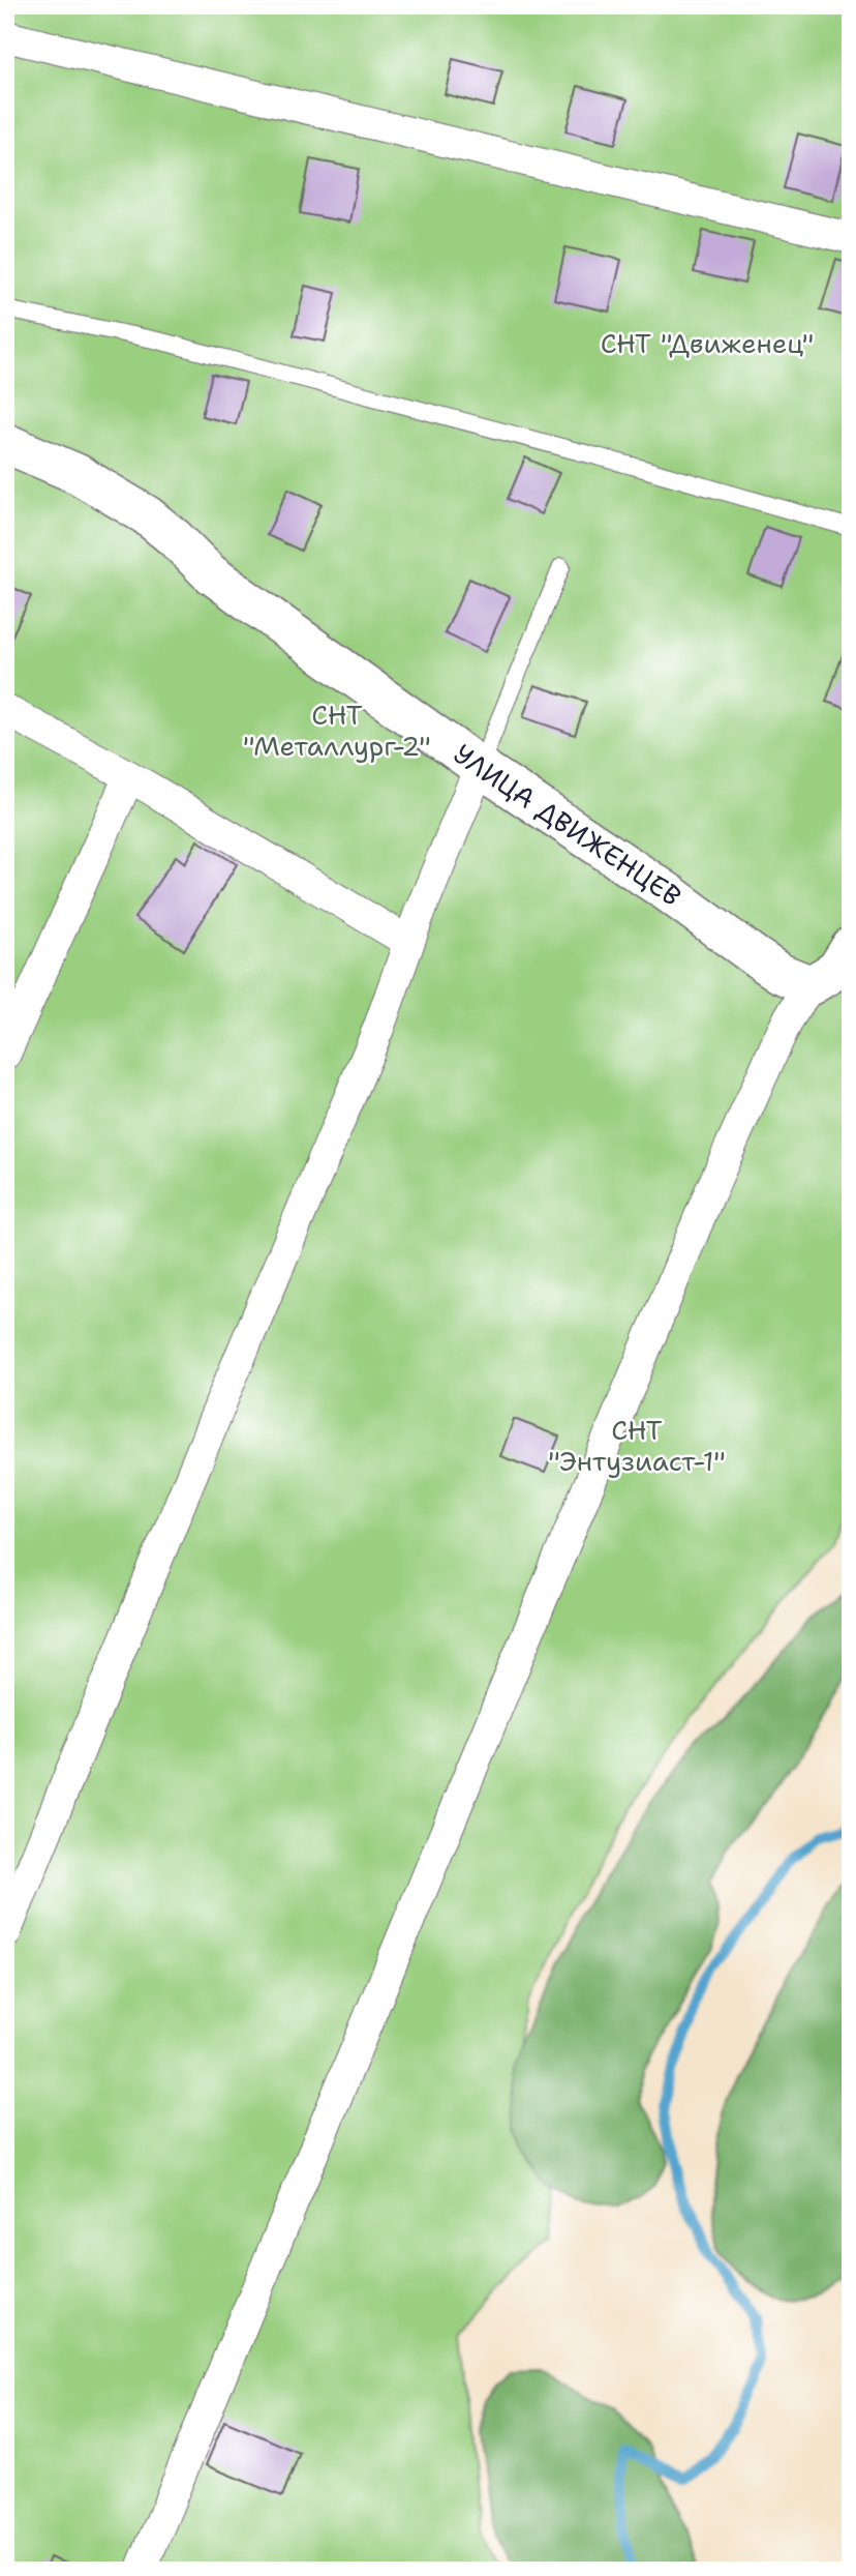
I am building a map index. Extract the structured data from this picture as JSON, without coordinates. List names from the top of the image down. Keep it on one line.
{"streets":{"street":["УЛИЦА ДВИЖЕНЦЕВ"]},"parks":["СНТ \"Движенец\"","СНТ \"Металлург-2\"","СНТ \"Энтузиаст-1\""]}
